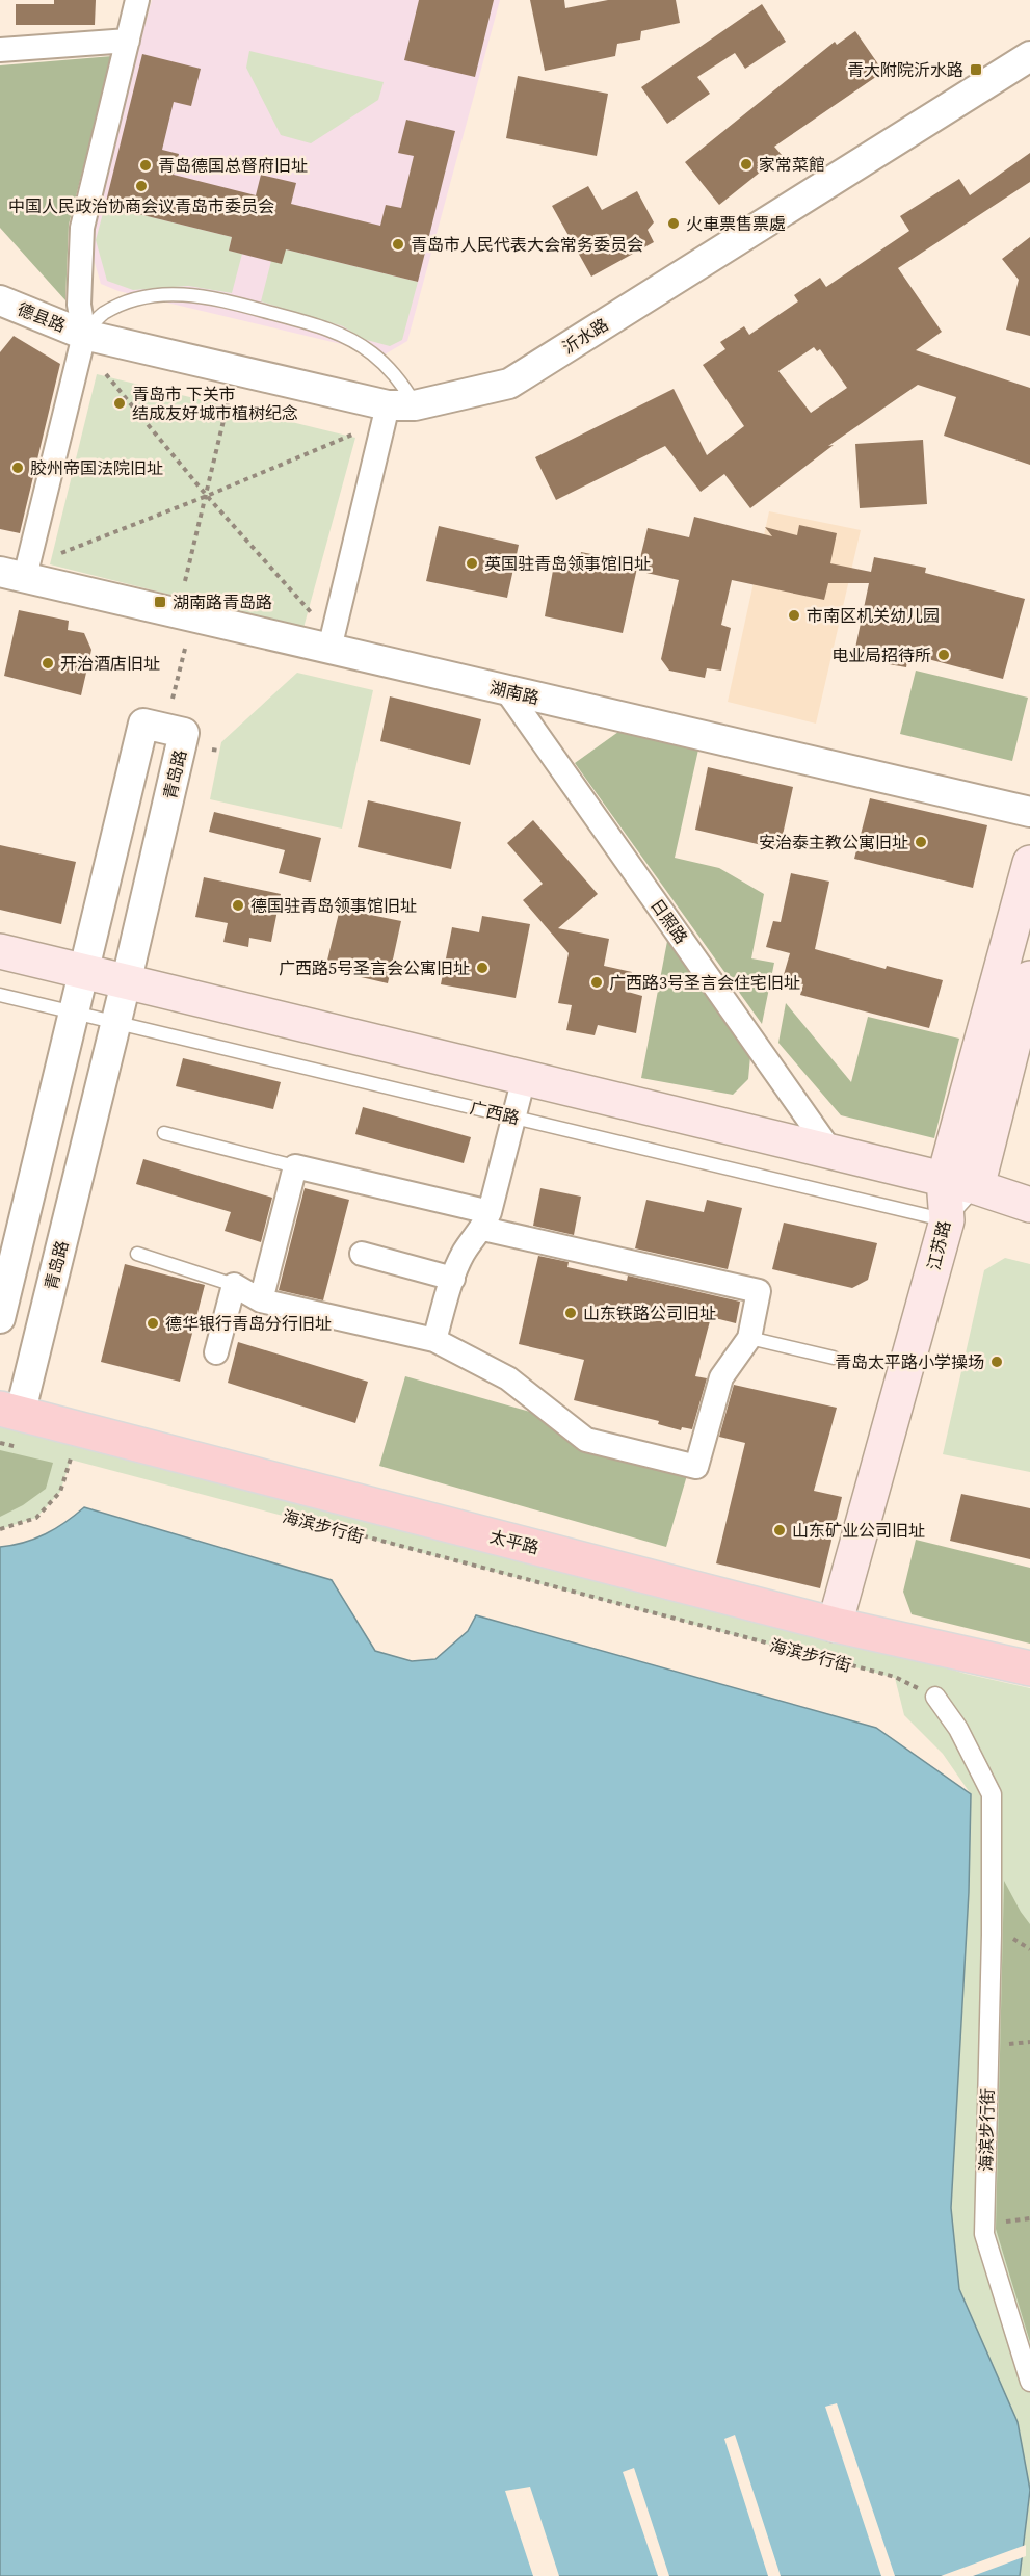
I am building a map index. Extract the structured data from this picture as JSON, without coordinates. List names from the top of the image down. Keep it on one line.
{"streets":{"main road":["江苏路","太平路"],"street":["德县路","沂水路","湖南路","青岛路","日照路","海滨步行街"],"lane":["广西路"]},"crossings":[["德县路","沂水路"],["湖南路","日照路"],["青岛路","广西路"],["青岛路","太平路"],["广西路","江苏路"],["江苏路","太平路"]],"places":{"transit":["青大附院沂水路","湖南路青岛路"],"other":["家常菜館","青岛德国总督府旧址","中国人民政治协商会议青岛市委员会","火車票售票處","青岛市人民代表大会常务委员会","青岛市 下关市 结成友好城市植树纪念","胶州帝国法院旧址","英国驻青岛领事馆旧址","市南区机关幼儿园","电业局招待所","开治酒店旧址","安治泰主教公寓旧址","德国驻青岛领事馆旧址","广西路5号圣言会公寓旧址","广西路3号圣言会住宅旧址","山东铁路公司旧址","德华银行青岛分行旧址","青岛太平路小学操场","山东矿业公司旧址"]}}
